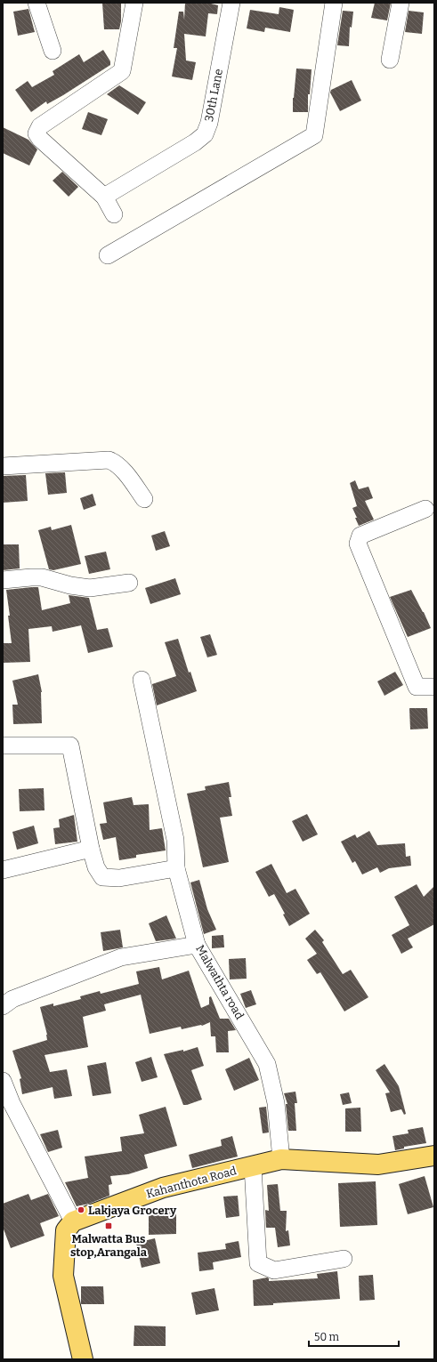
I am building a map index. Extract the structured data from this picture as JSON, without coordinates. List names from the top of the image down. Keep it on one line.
{"streets":{"main road":["Kahanthota Road"],"street":["30th Lane","Malwathta road"]},"crossings":[["Malwathta road","Kahanthota Road"]],"places":{"other":["Lakjaya Grocery"],"transit":["Malwatta Bus stop,Arangala"]},"scale_bar":"50 m"}
